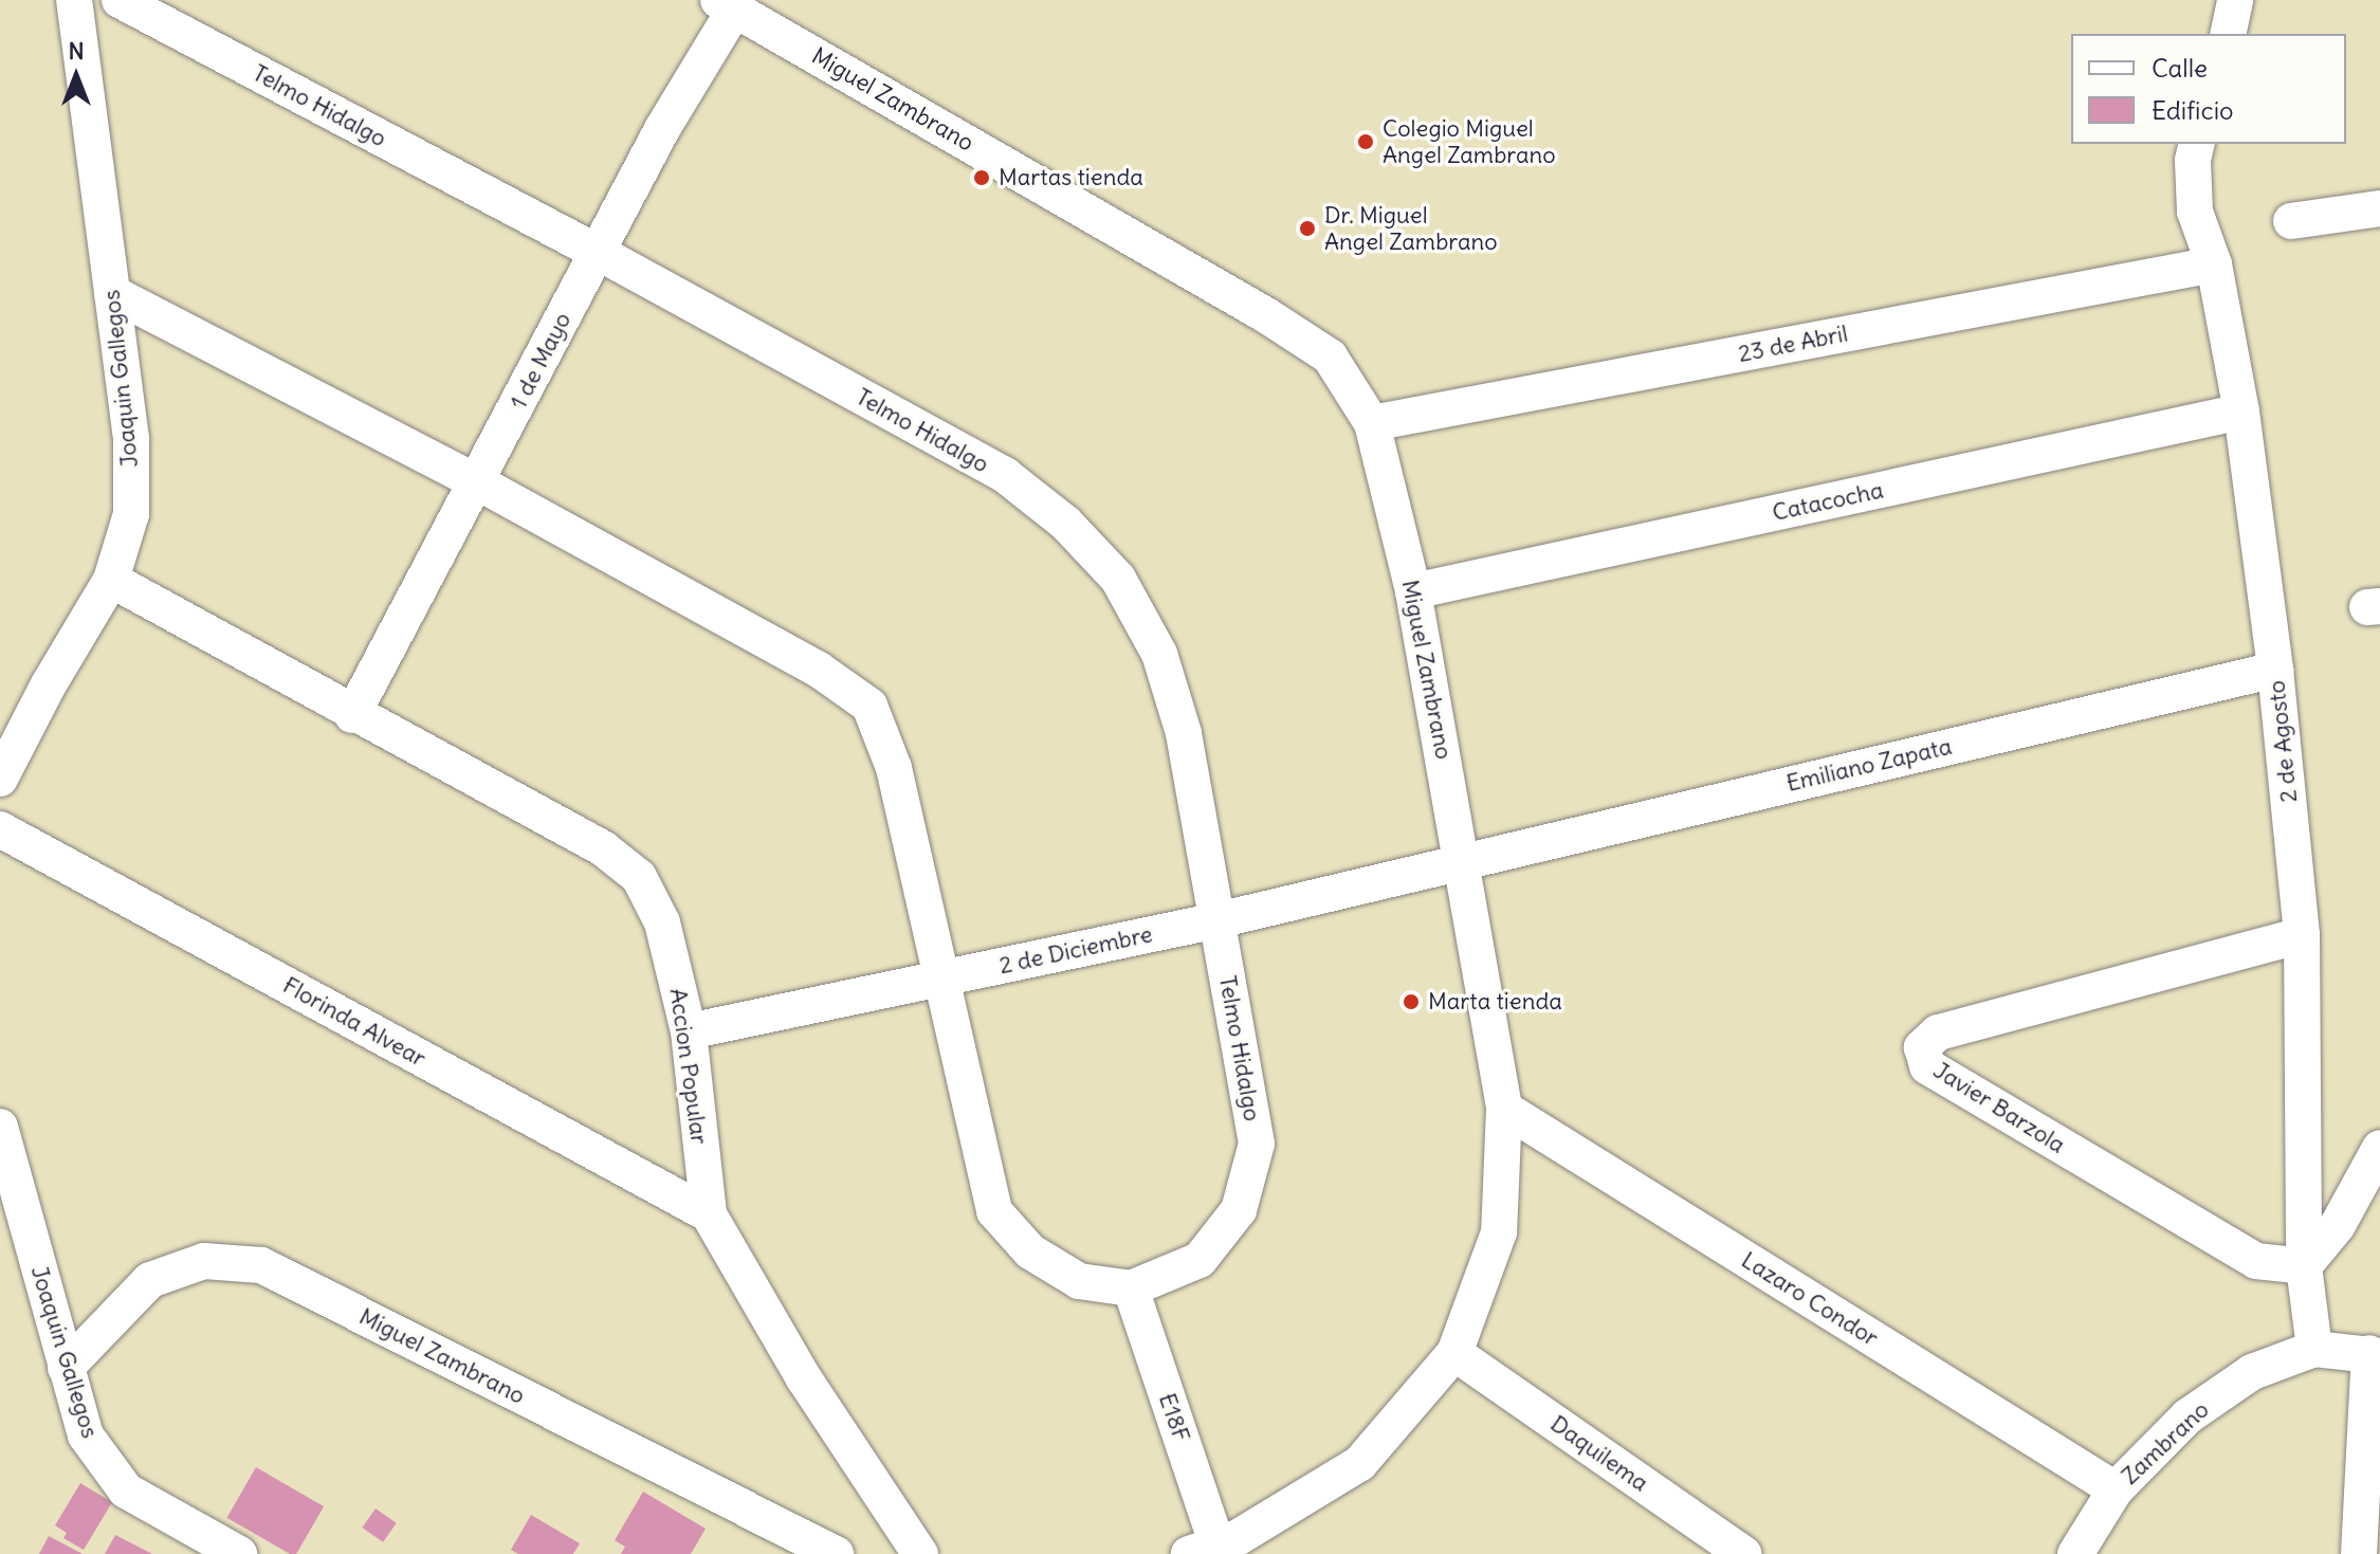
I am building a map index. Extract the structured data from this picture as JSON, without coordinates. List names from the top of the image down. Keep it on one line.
{"streets":{"street":["Miguel Zambrano","Telmo Hidalgo","23 de Abril","1 de Mayo","Joaquin Gallegos","Catacocha","2 de Agosto","Emiliano Zapata","2 de Diciembre","Florinda Alvear","Accion Popular","Javier Barzola","Lazaro Condor","E18F","Zambrano","Daquilema"]},"crossings":[["Miguel Zambrano","23 de Abril"],["Miguel Zambrano","1 de Mayo"],["Miguel Zambrano","Joaquin Gallegos"],["Miguel Zambrano","Catacocha"],["Miguel Zambrano","Emiliano Zapata"],["Miguel Zambrano","2 de Diciembre"],["Miguel Zambrano","Lazaro Condor"],["Miguel Zambrano","E18F"],["Miguel Zambrano","Daquilema"],["Telmo Hidalgo","1 de Mayo"],["Telmo Hidalgo","2 de Diciembre"],["Telmo Hidalgo","E18F"],["23 de Abril","2 de Agosto"],["1 de Mayo","Accion Popular"],["Joaquin Gallegos","Accion Popular"],["Catacocha","2 de Agosto"],["2 de Agosto","Emiliano Zapata"],["2 de Agosto","Javier Barzola"],["2 de Agosto","Zambrano"],["Emiliano Zapata","2 de Diciembre"],["2 de Diciembre","Accion Popular"],["Florinda Alvear","Accion Popular"],["Lazaro Condor","Zambrano"]],"places":["Colegio Miguel Angel Zambrano","Martas tienda","Dr. Miguel Angel Zambrano","Marta tienda"],"legend":["Calle","Edificio"],"north":"top"}
